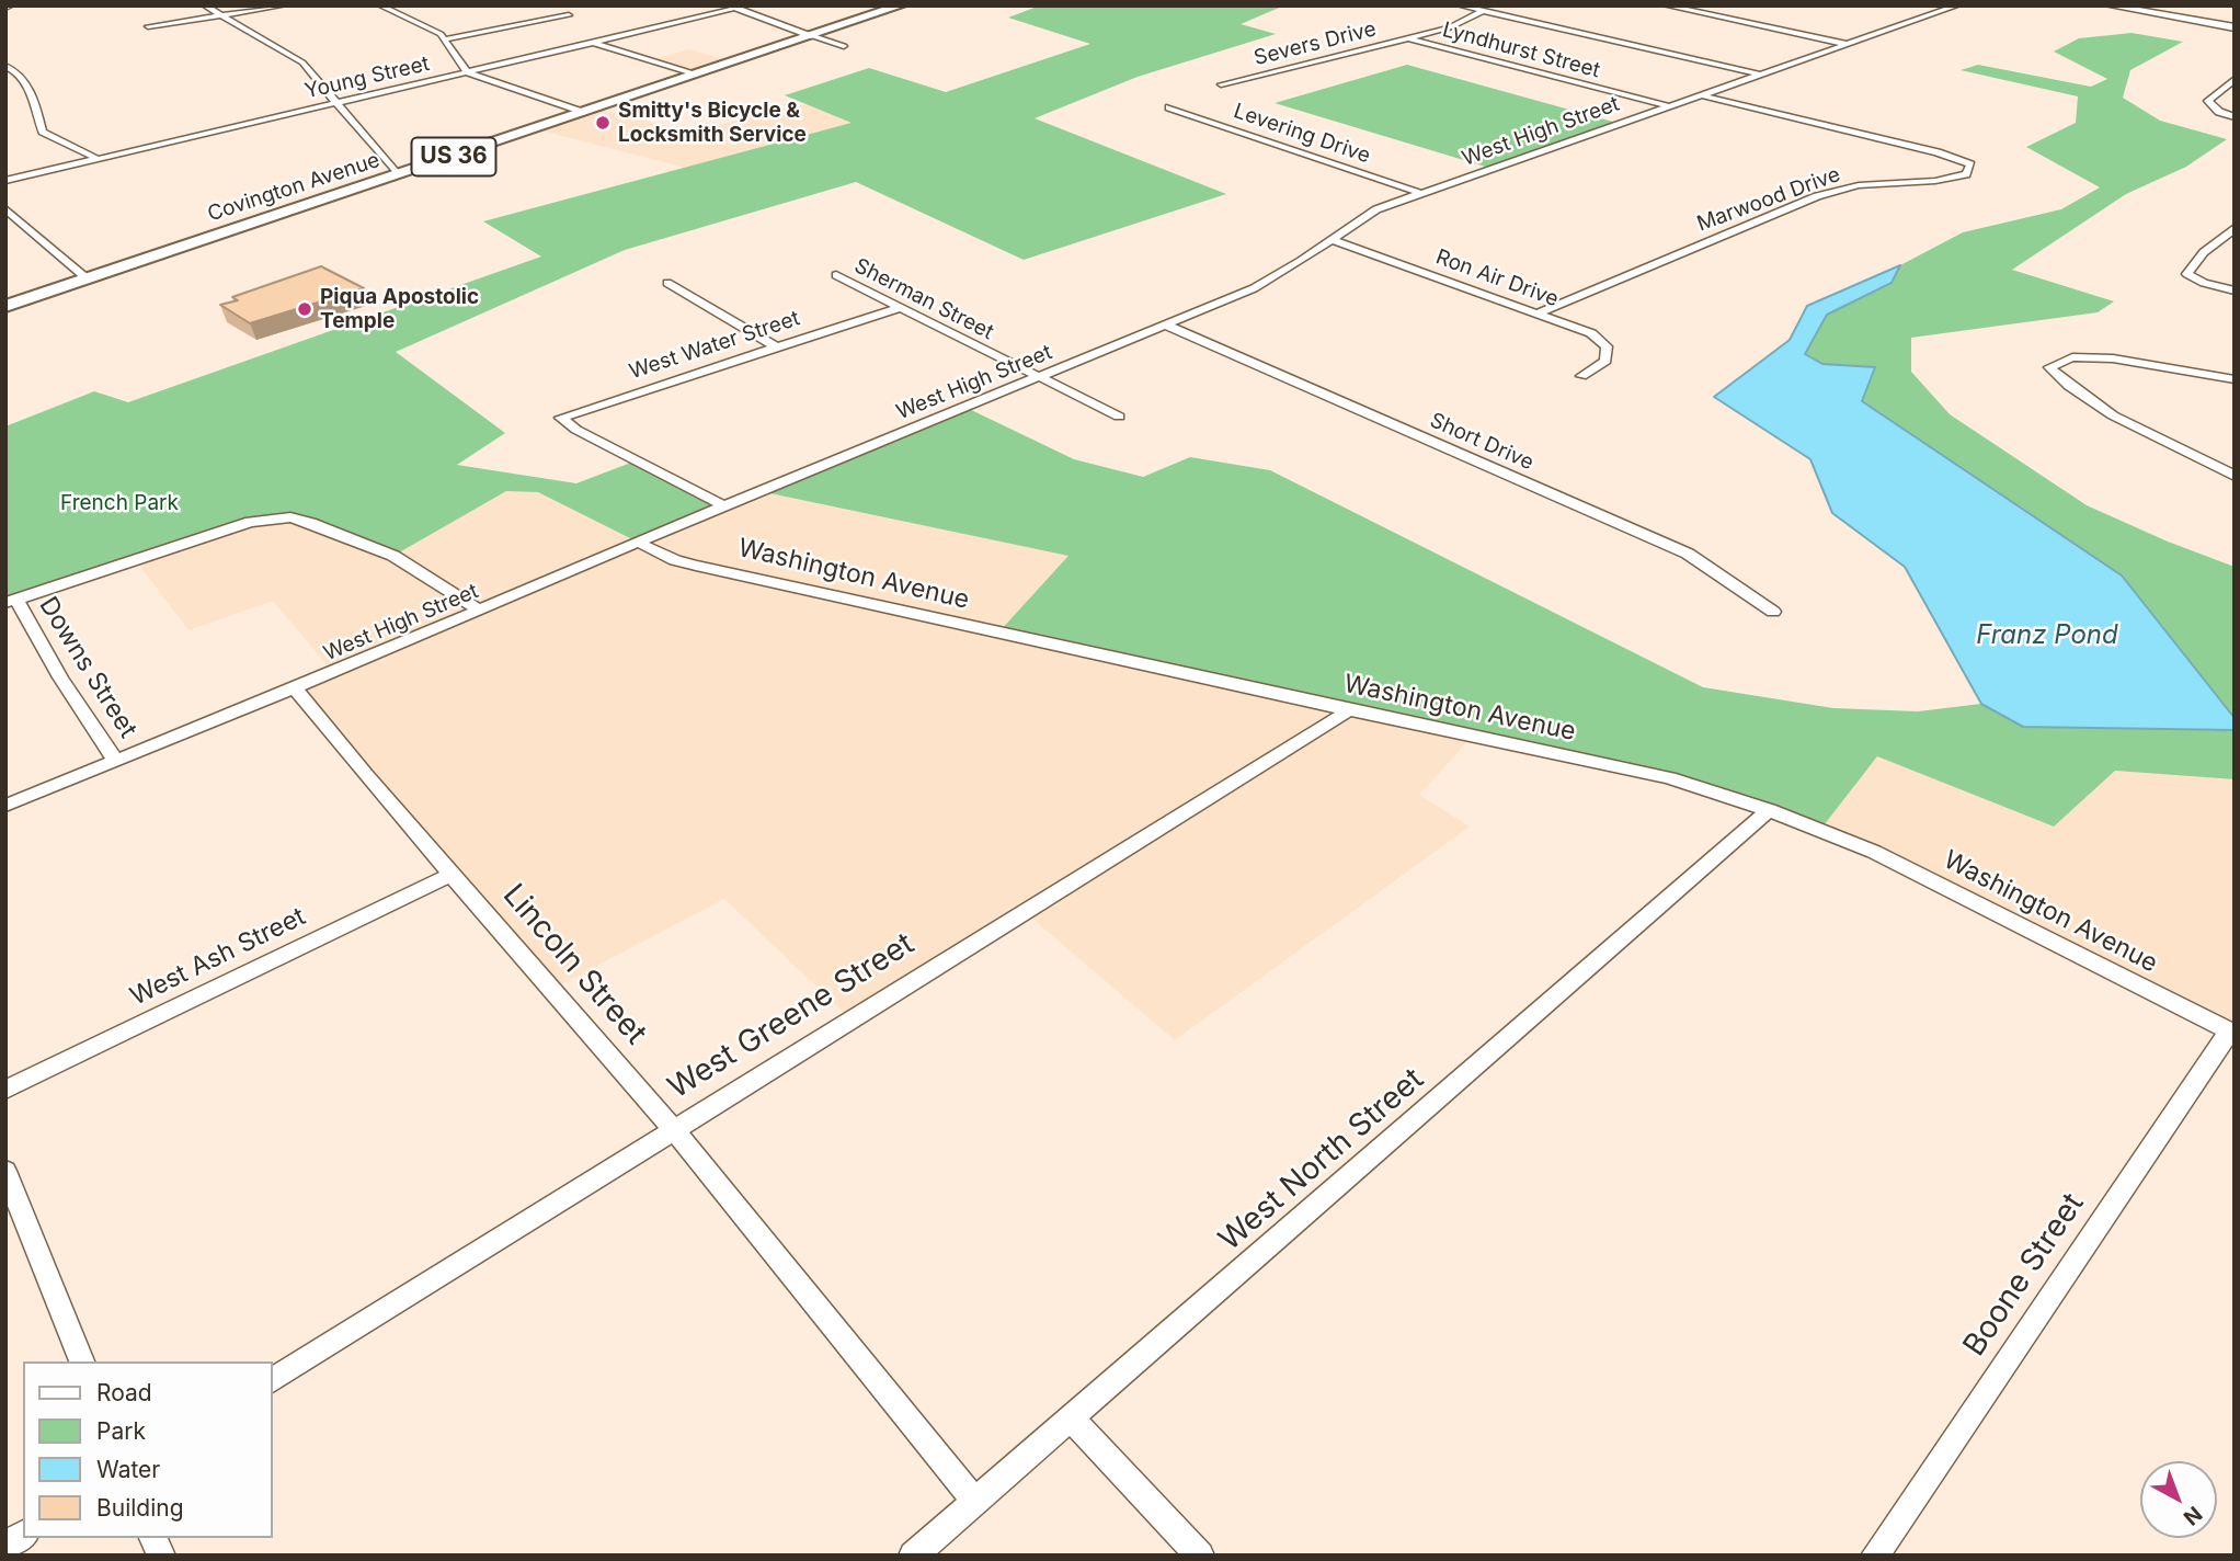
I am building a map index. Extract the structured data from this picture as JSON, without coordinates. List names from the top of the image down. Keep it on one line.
{"streets":{"main road":["US 36","Covington Avenue"],"street":["Severs Drive","Lyndhurst Street","Young Street","West High Street","Levering Drive","Marwood Drive","Ron Air Drive","Sherman Street","West Water Street","Short Drive","Washington Avenue","Downs Street","West Ash Street","Lincoln Street","West Greene Street","West North Street","Boone Street"]},"crossings":[["Severs Drive","Lyndhurst Street"],["Lyndhurst Street","West High Street"],["West High Street","Levering Drive"],["West High Street","Marwood Drive"],["West High Street","Ron Air Drive"],["West High Street","Sherman Street"],["West High Street","West Water Street"],["West High Street","Short Drive"],["West High Street","Washington Avenue"],["West High Street","Downs Street"],["West High Street","Lincoln Street"],["Marwood Drive","Ron Air Drive"],["Sherman Street","West Water Street"],["Washington Avenue","West Greene Street"],["Washington Avenue","West North Street"],["Washington Avenue","Boone Street"],["West Ash Street","Lincoln Street"],["Lincoln Street","West Greene Street"],["Lincoln Street","West North Street"]],"water":["Franz Pond"],"parks":["French Park"],"places":["Smitty's Bicycle & Locksmith Service","Piqua Apostolic Temple"],"legend":["Road","Park","Water","Building"],"north":"bottom right"}
